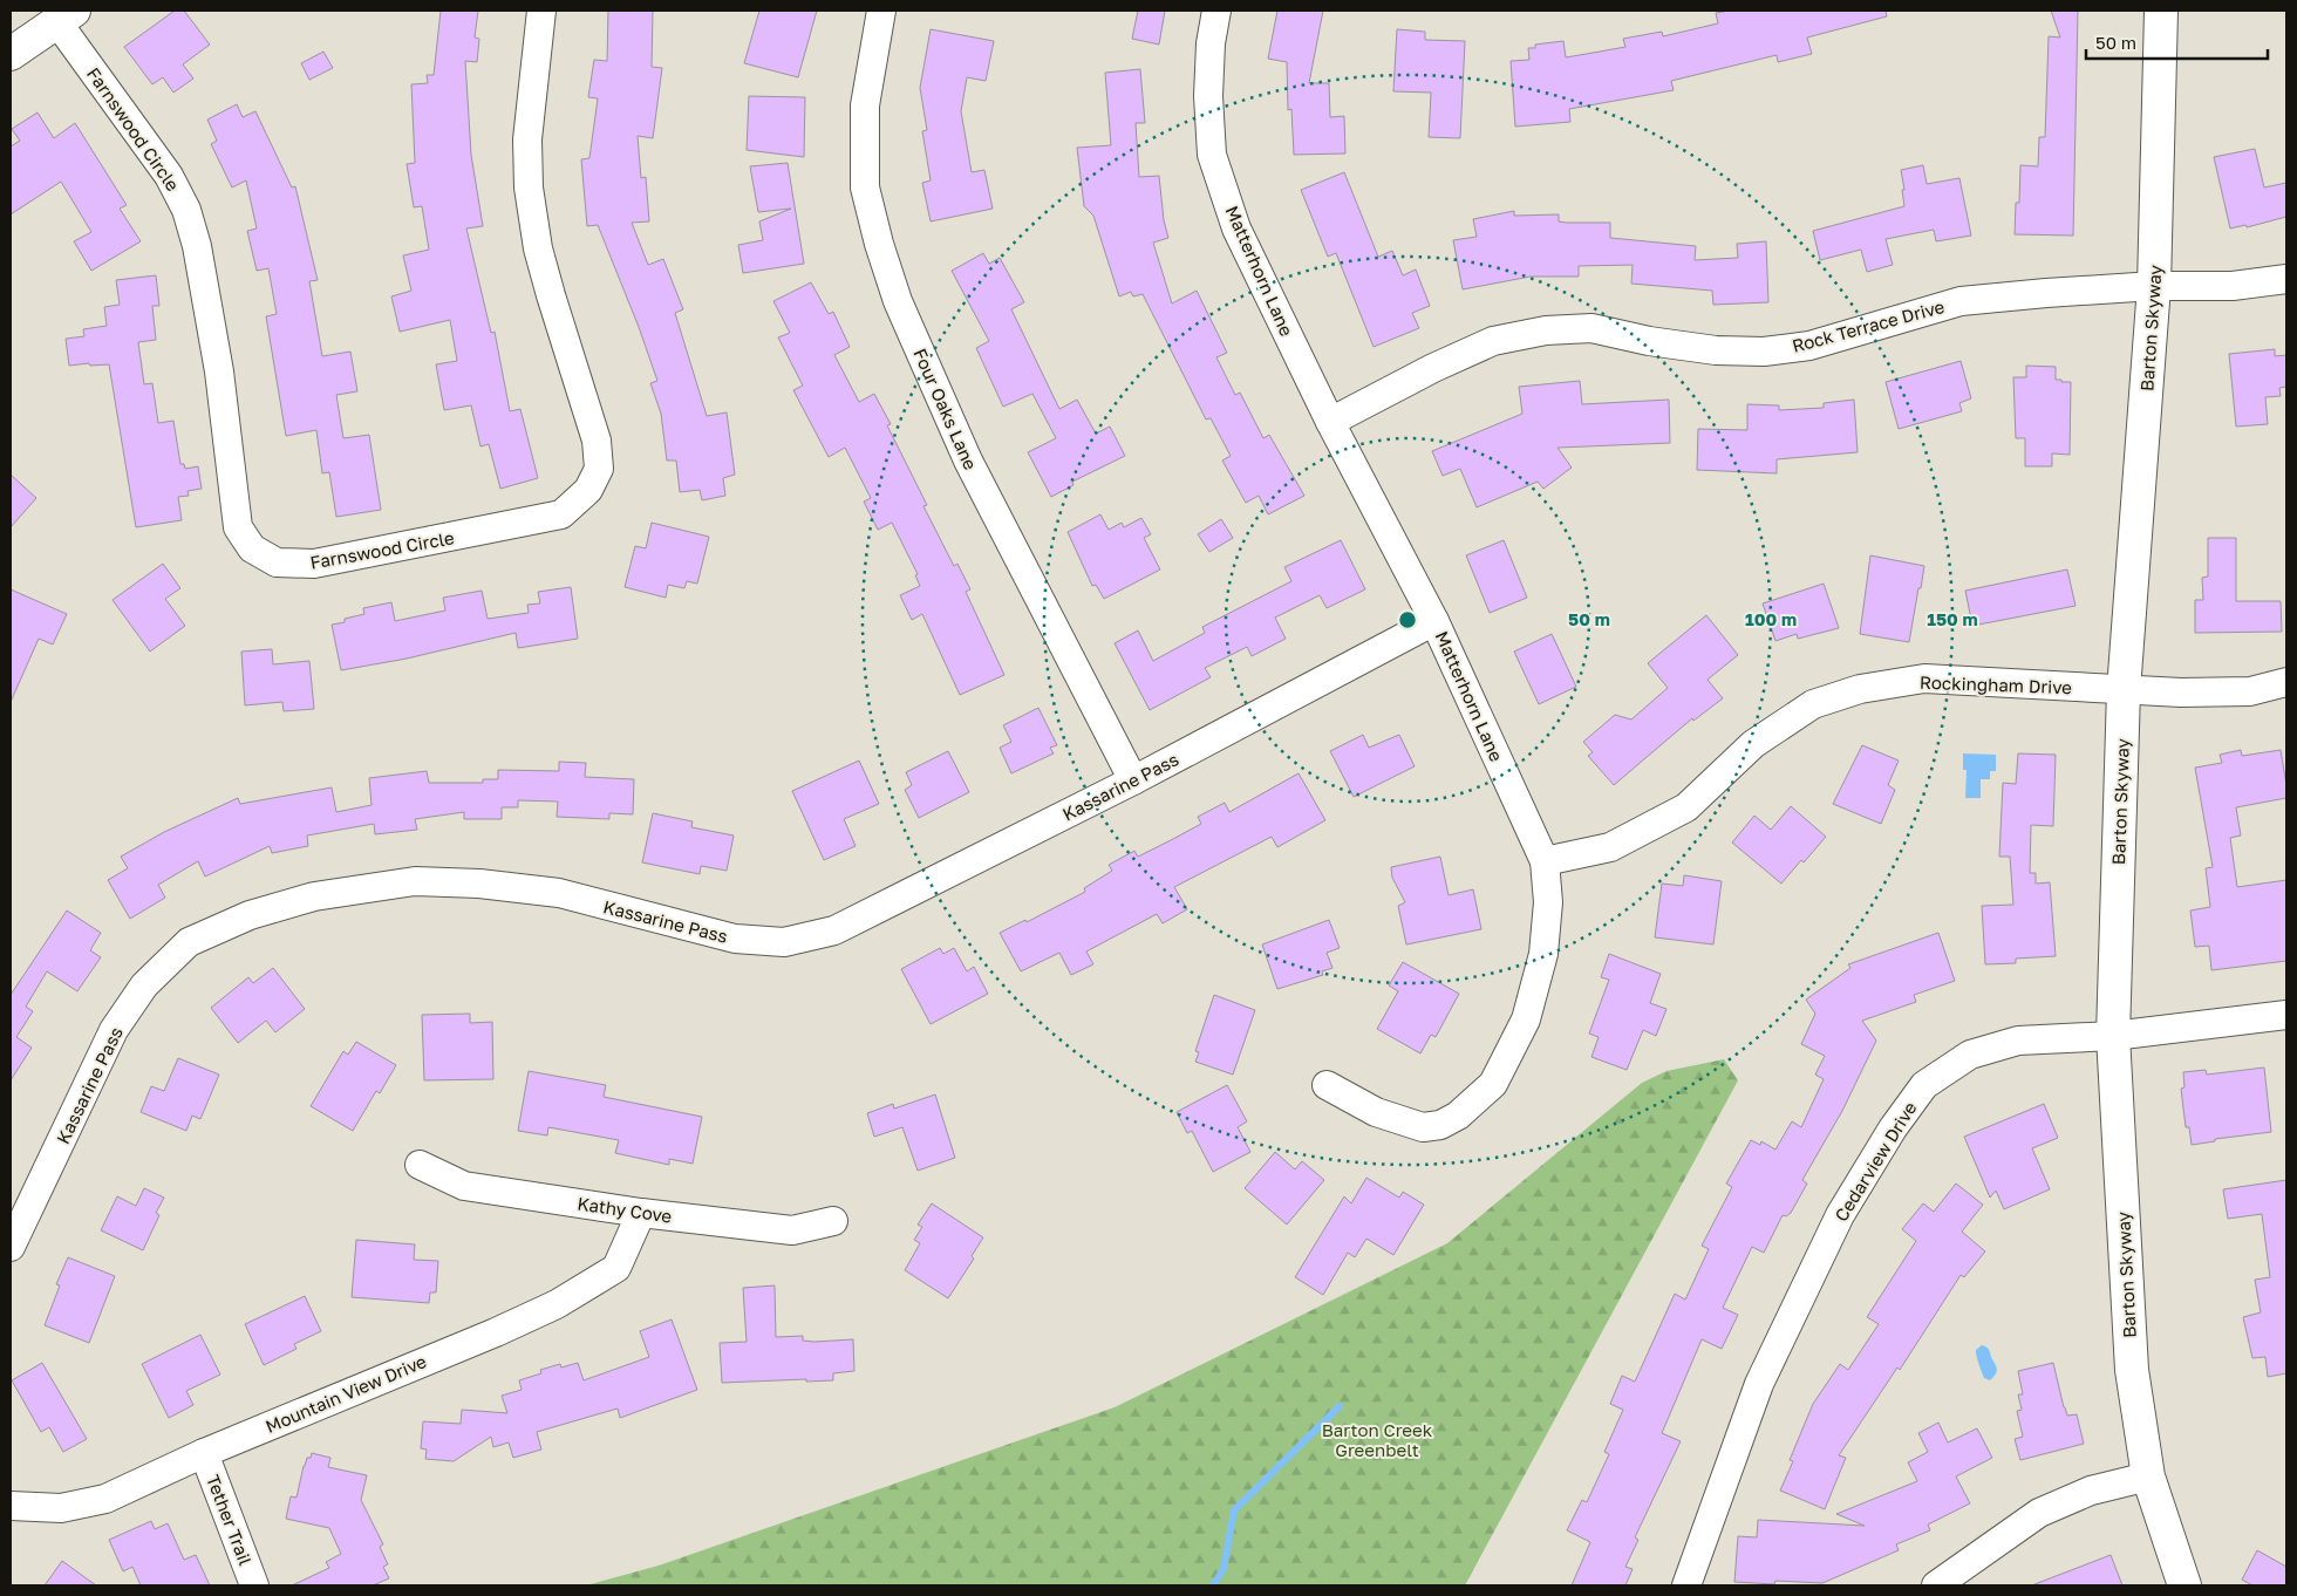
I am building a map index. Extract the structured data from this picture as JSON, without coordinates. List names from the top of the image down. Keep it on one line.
{"streets":{"street":["Farnswood Circle","Matterhorn Lane","Rock Terrace Drive","Barton Skyway","Four Oaks Lane","Rockingham Drive","Kassarine Pass","Cedarview Drive","Kathy Cove","Mountain View Drive","Tether Trail"]},"crossings":[["Matterhorn Lane","Rock Terrace Drive"],["Matterhorn Lane","Rockingham Drive"],["Matterhorn Lane","Kassarine Pass"],["Rock Terrace Drive","Barton Skyway"],["Barton Skyway","Rockingham Drive"],["Barton Skyway","Cedarview Drive"],["Four Oaks Lane","Kassarine Pass"],["Kathy Cove","Mountain View Drive"],["Mountain View Drive","Tether Trail"]],"parks":["Barton Creek Greenbelt"],"scale_bar":"50 m","rings":["50 m","100 m","150 m"]}
